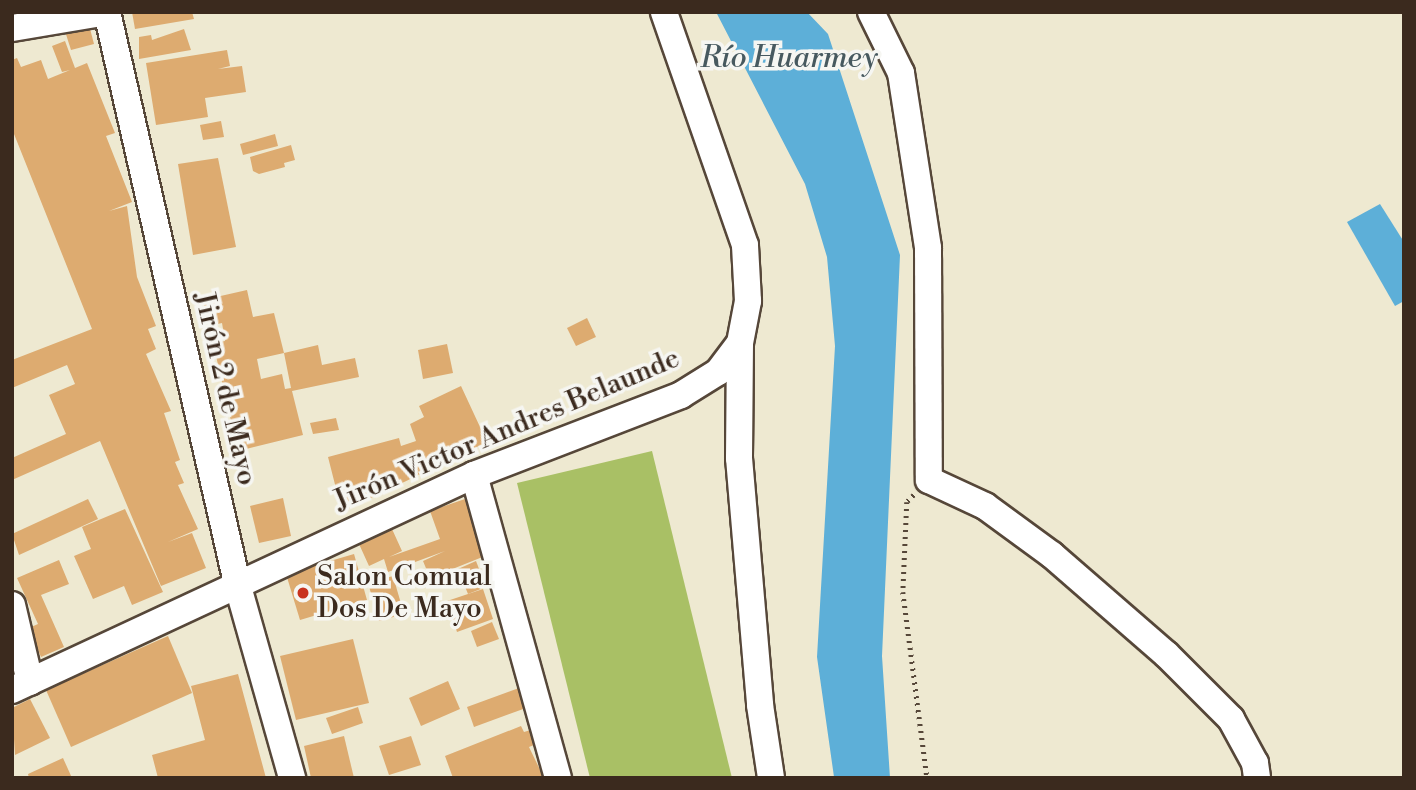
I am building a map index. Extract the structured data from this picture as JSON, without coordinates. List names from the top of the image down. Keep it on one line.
{"streets":{"street":["Jirón 2 de Mayo","Jirón Victor Andres Belaunde"]},"crossings":[["Jirón 2 de Mayo","Jirón Victor Andres Belaunde"]],"water":["Río Huarmey"],"places":["Salon Comual Dos De Mayo"]}
